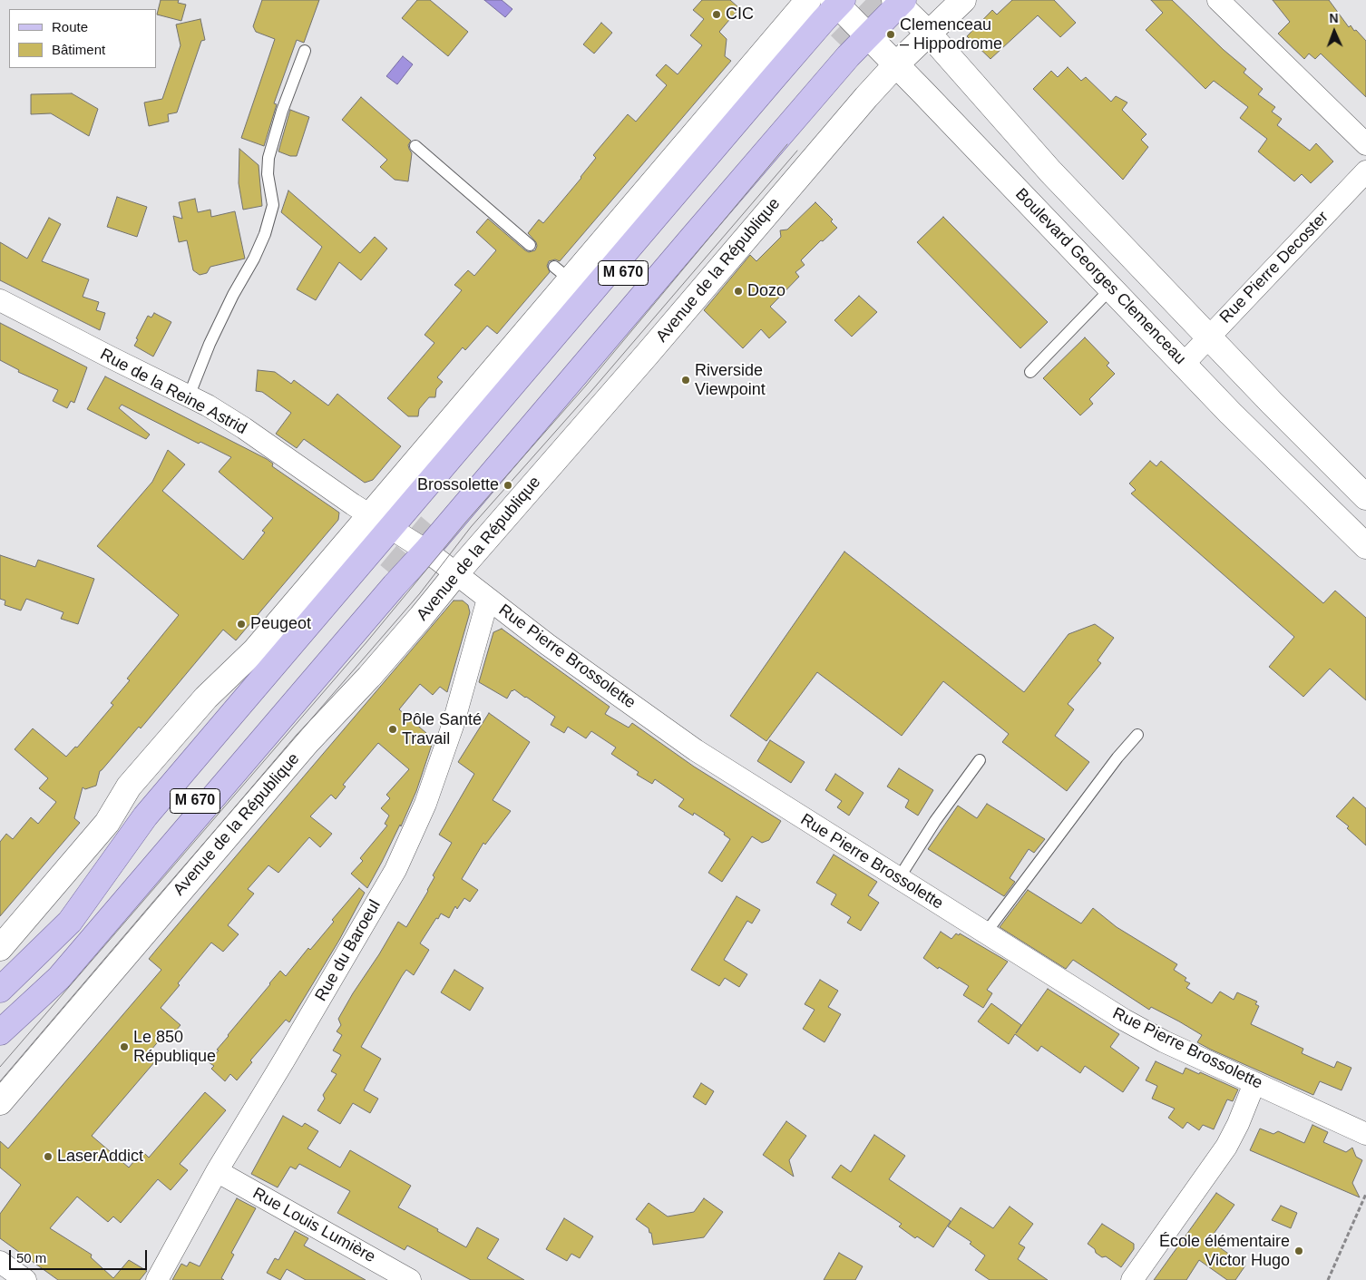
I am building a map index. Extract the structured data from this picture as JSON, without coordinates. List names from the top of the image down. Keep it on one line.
{"streets":{"main road":["M 670"],"street":["Rue Pierre Decoster","Avenue de la République","Boulevard Georges Clemenceau","Rue de la Reine Astrid","Rue Pierre Brossolette","Rue du Baroeul","Rue Louis Lumière"]},"crossings":[["Rue Pierre Decoster","Boulevard Georges Clemenceau"],["Avenue de la République","Boulevard Georges Clemenceau"],["Avenue de la République","Rue Pierre Brossolette"],["Rue de la Reine Astrid","Rue Pierre Brossolette"],["Rue Pierre Brossolette","Rue du Baroeul"],["Rue du Baroeul","Rue Louis Lumière"]],"places":["CIC","Clemenceau – Hippodrome","Dozo","Riverside Viewpoint","Brossolette","Peugeot","Pôle Santé Travail","Le 850 République","LaserAddict","École élémentaire Victor Hugo"],"legend":["Route","Bâtiment"],"scale_bar":"50 m","north":"top"}
